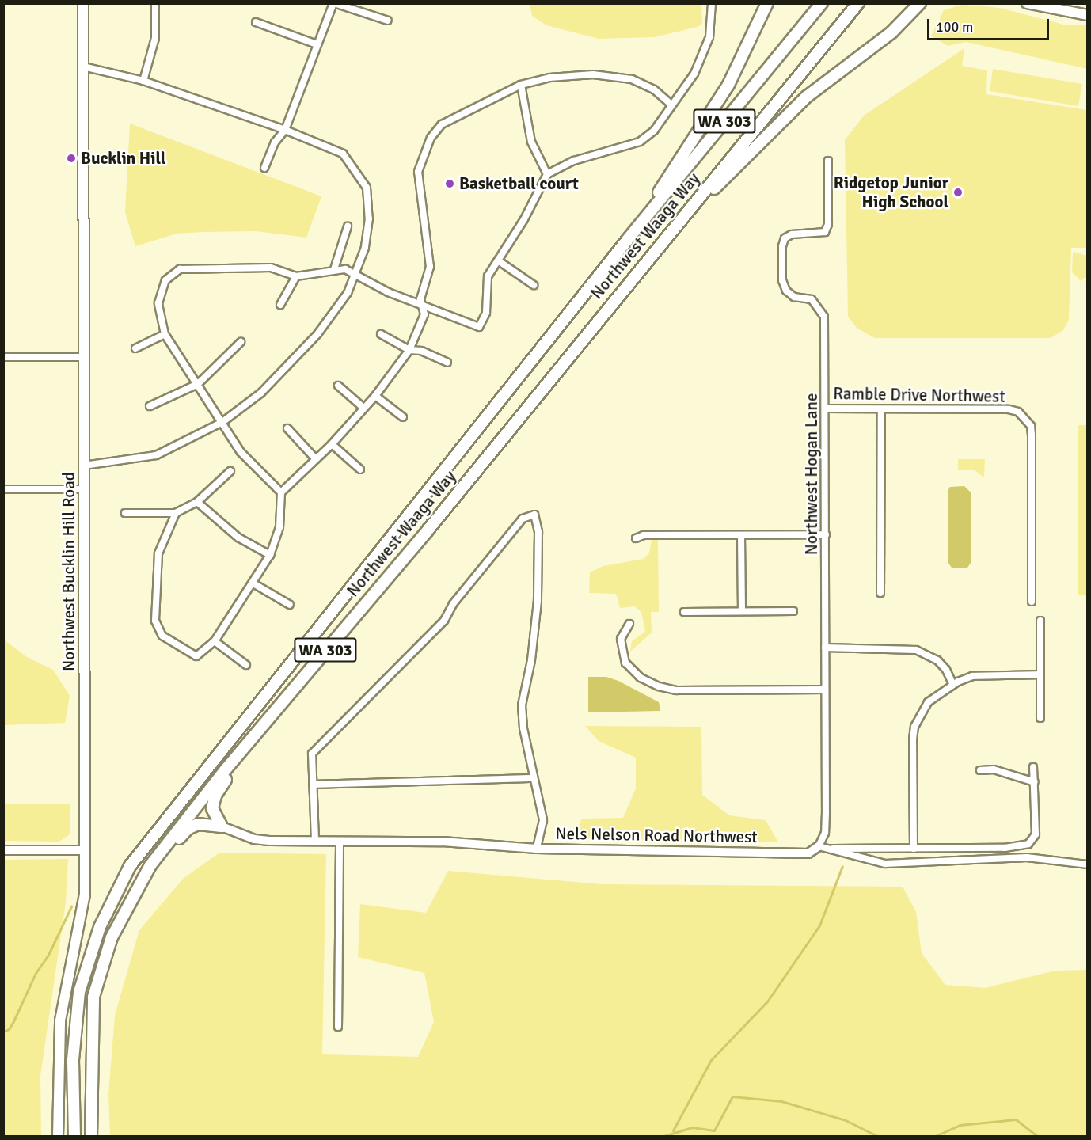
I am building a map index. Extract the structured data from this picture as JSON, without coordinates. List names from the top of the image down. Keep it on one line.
{"streets":{"highway":["WA 303","Northwest Waaga Way"],"main road":["Northwest Bucklin Hill Road"],"street":["Ramble Drive Northwest","Northwest Hogan Lane","Nels Nelson Road Northwest"]},"crossings":[["Ramble Drive Northwest","Northwest Hogan Lane"],["Northwest Hogan Lane","Nels Nelson Road Northwest"]],"places":["Bucklin Hill","Basketball court","Ridgetop Junior High School"],"scale_bar":"100 m"}
